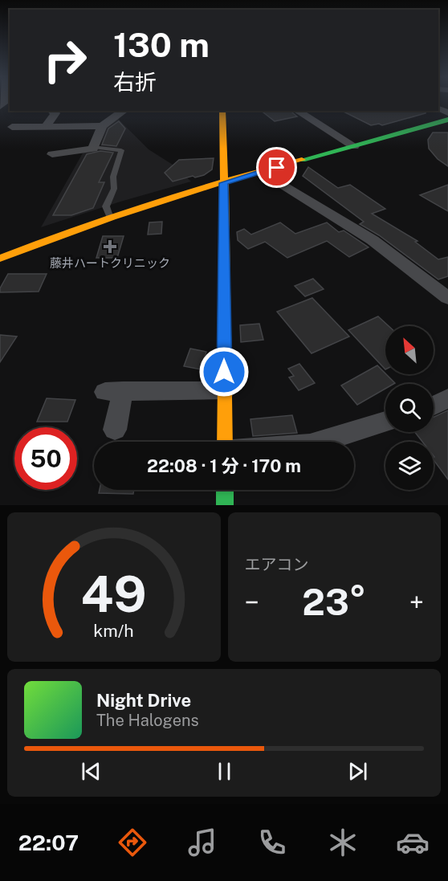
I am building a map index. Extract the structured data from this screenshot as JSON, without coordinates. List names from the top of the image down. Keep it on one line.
{"places":{"health":["藤井ハートクリニック"]},"north":"top left","page":{"turn":["130 m","右折"],"limit":"50","trip":"22:08 · 1 分 · 170 m","tile":"エアコン","heat":["−","23°","+"],"song":["Night Drive","The Halogens"],"tabs":"22:07","gauge":["49","km/h"]}}
